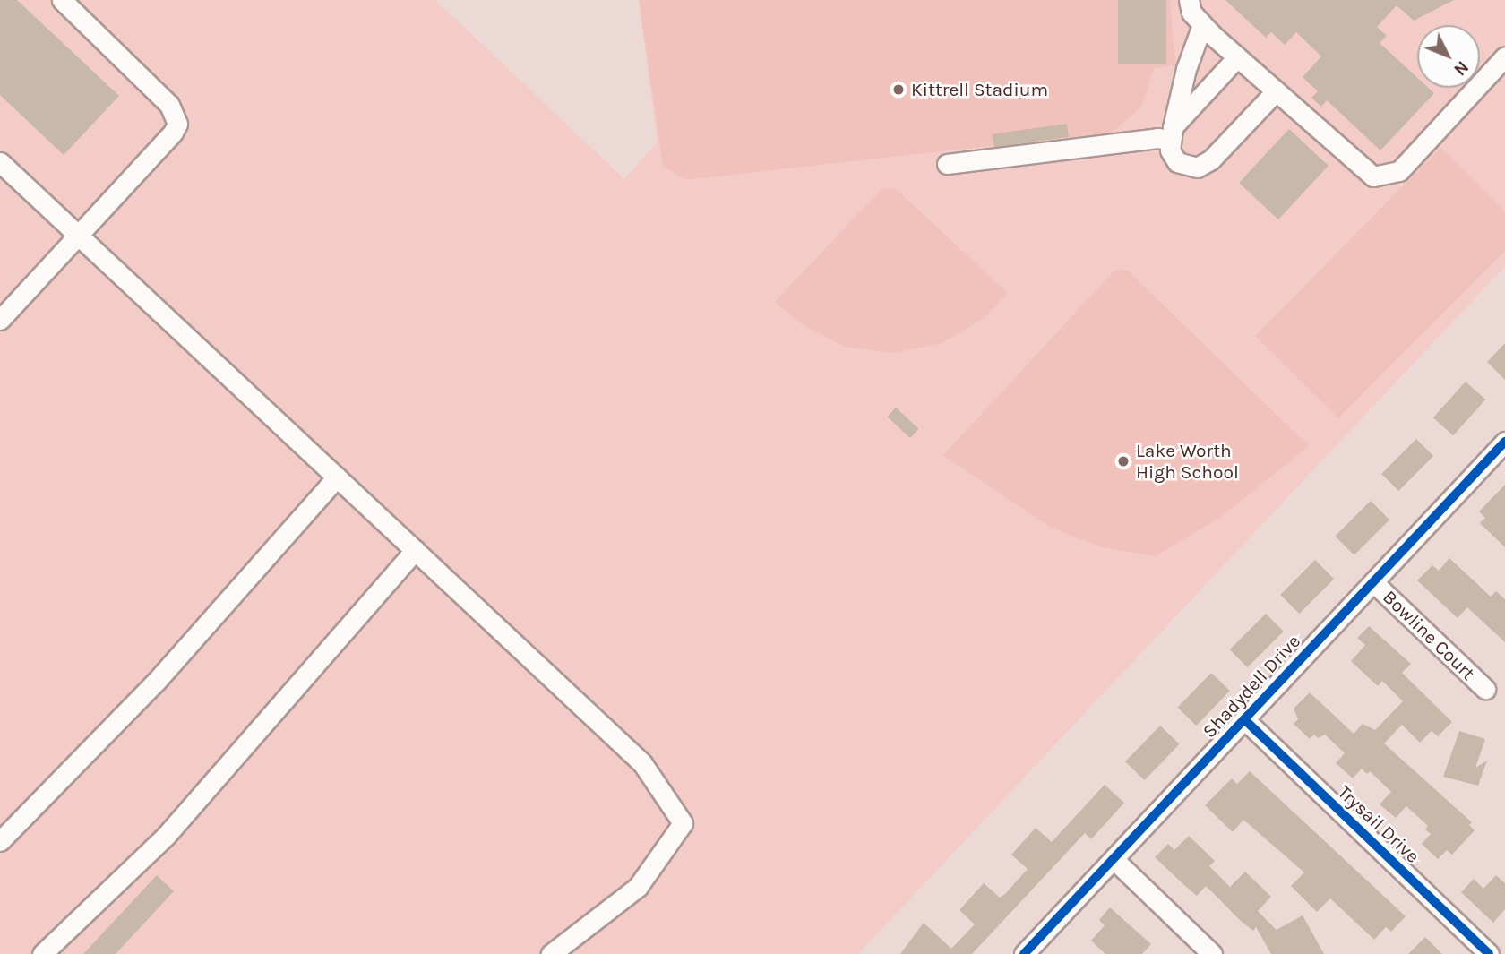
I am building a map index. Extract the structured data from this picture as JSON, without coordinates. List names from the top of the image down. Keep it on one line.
{"streets":{"street":["Bowline Court","Shadydell Drive","Trysail Drive"]},"crossings":[["Bowline Court","Shadydell Drive"],["Shadydell Drive","Trysail Drive"]],"places":["Kittrell Stadium","Lake Worth High School"],"north":"bottom right"}
